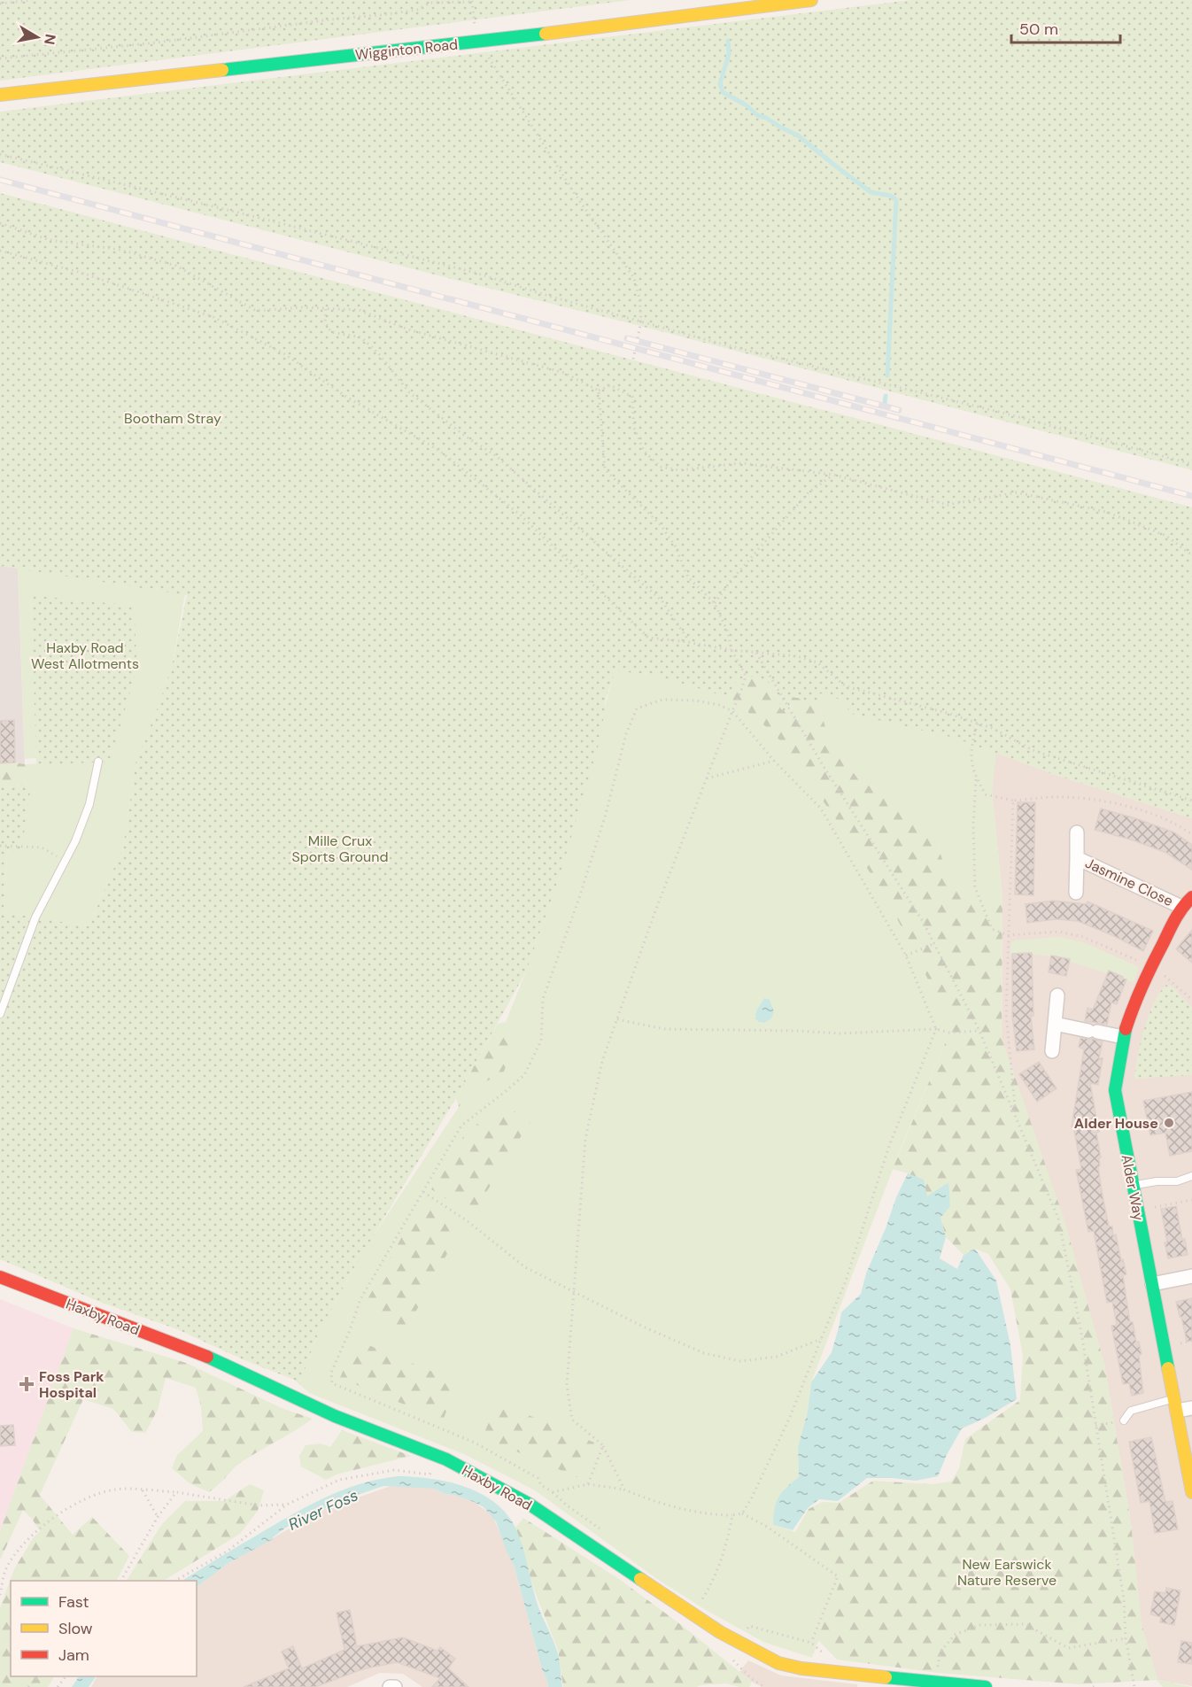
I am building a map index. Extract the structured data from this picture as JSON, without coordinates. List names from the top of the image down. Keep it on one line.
{"streets":{"street":["Wigginton Road","Jasmine Close","Alder Way","Haxby Road"]},"crossings":[["Jasmine Close","Alder Way"]],"water":["River Foss"],"parks":["Bootham Stray","Haxby Road West Allotments","Mille Crux Sports Ground","New Earswick Nature Reserve"],"places":{"other":["Alder House"],"health":["Foss Park Hospital"]},"legend":["Fast","Slow","Jam"],"scale_bar":"50 m","north":"right"}
